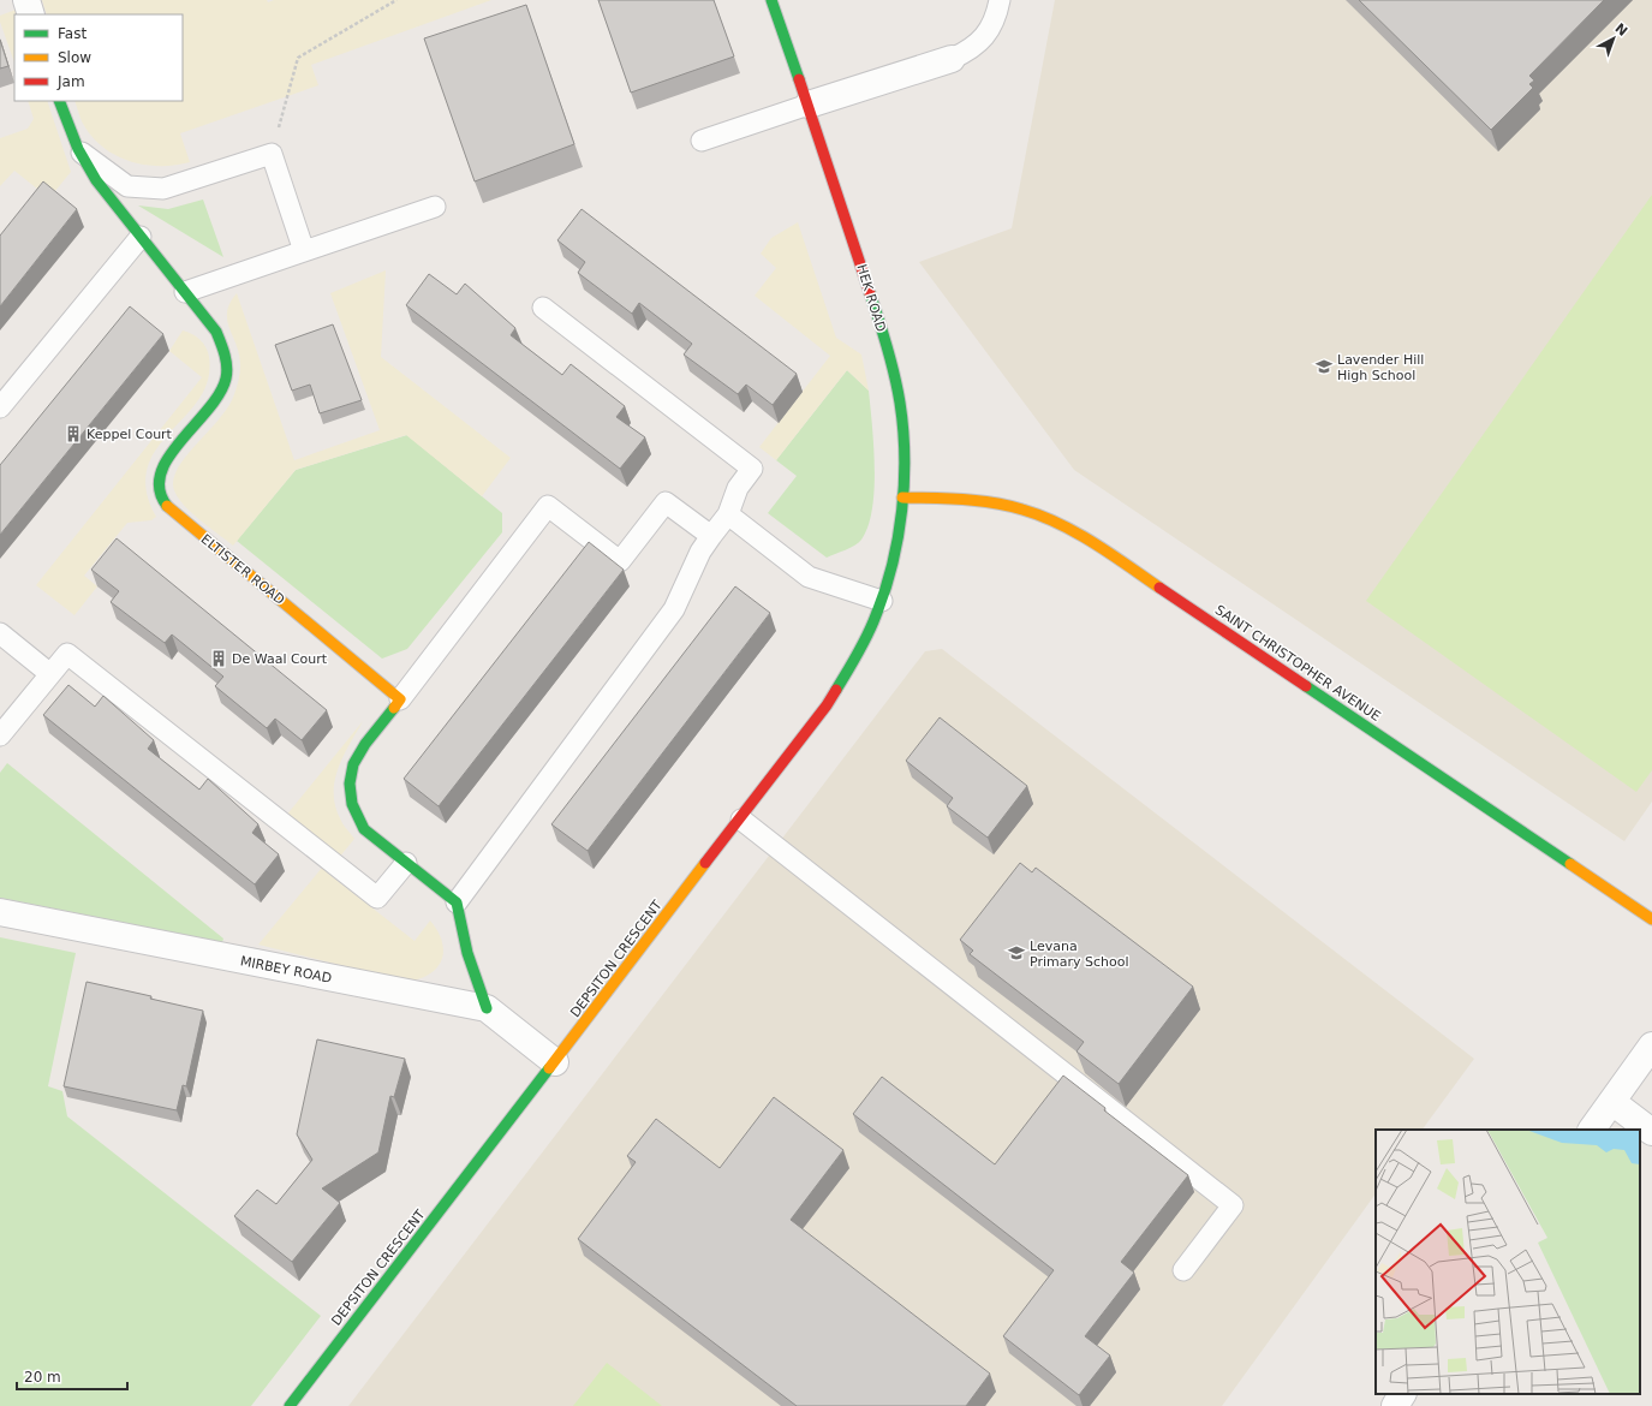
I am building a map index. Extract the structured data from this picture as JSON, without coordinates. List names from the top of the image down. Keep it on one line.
{"streets":{"street":["HEK ROAD","ELTISTER ROAD","SAINT CHRISTOPHER AVENUE","DEPSITON CRESCENT","MIRBEY ROAD"]},"crossings":[["HEK ROAD","SAINT CHRISTOPHER AVENUE"],["HEK ROAD","DEPSITON CRESCENT"],["SAINT CHRISTOPHER AVENUE","DEPSITON CRESCENT"],["DEPSITON CRESCENT","MIRBEY ROAD"]],"places":{"school or university":["Lavender Hill High School","Levana Primary School"],"building":["Keppel Court","De Waal Court"]},"legend":["Fast","Slow","Jam"],"scale_bar":"20 m","north":"top right"}
